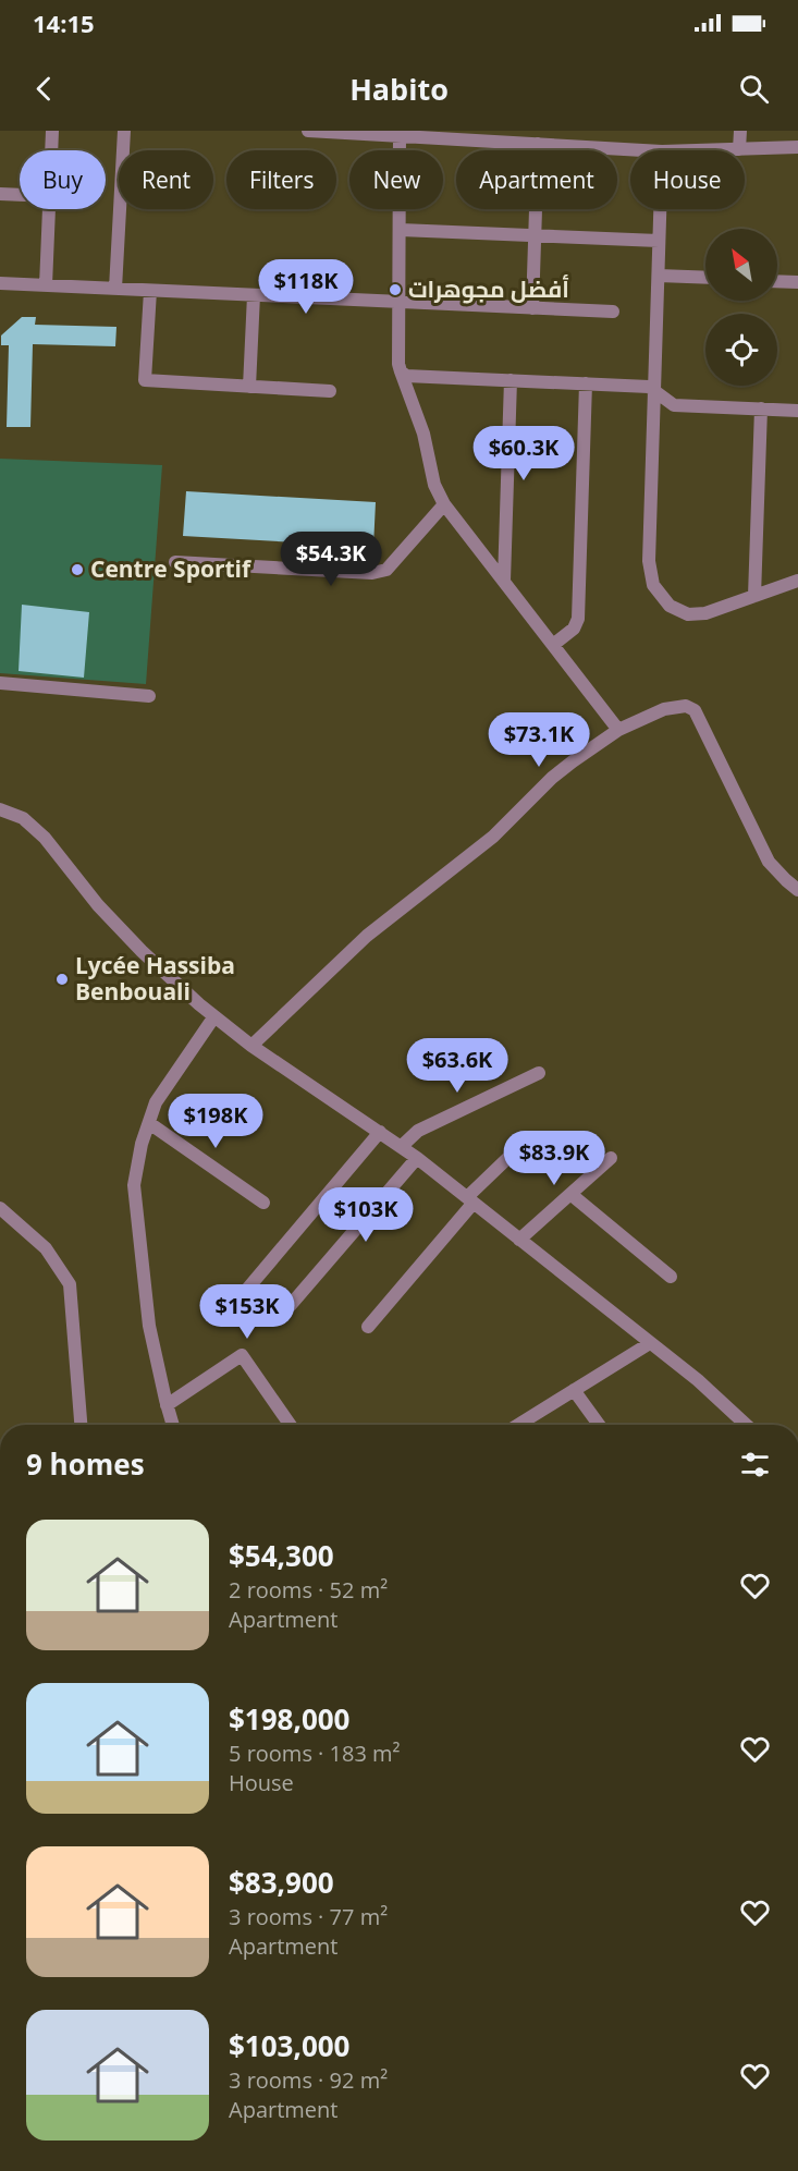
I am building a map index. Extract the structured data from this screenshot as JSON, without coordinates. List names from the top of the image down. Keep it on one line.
{"places":["أفضل مجوهرات","Centre Sportif","Lycée Hassiba Benbouali"],"north":"top left","page":{"status":"14:15","header":"Habito","chip":["Buy","Rent","Filters","New","Apartment","House"],"price":["$118K","$60.3K","$54.3K","$73.1K","$63.6K","$198K","$83.9K","$103K","$153K"],"heading":"9 homes","list":[{"name":"$54,300","note":"2 rooms · 52 m² · Apartment"},{"name":"$198,000","note":"5 rooms · 183 m² · House"},{"name":"$83,900","note":"3 rooms · 77 m² · Apartment"},{"name":"$103,000","note":"3 rooms · 92 m² · Apartment"}]}}
